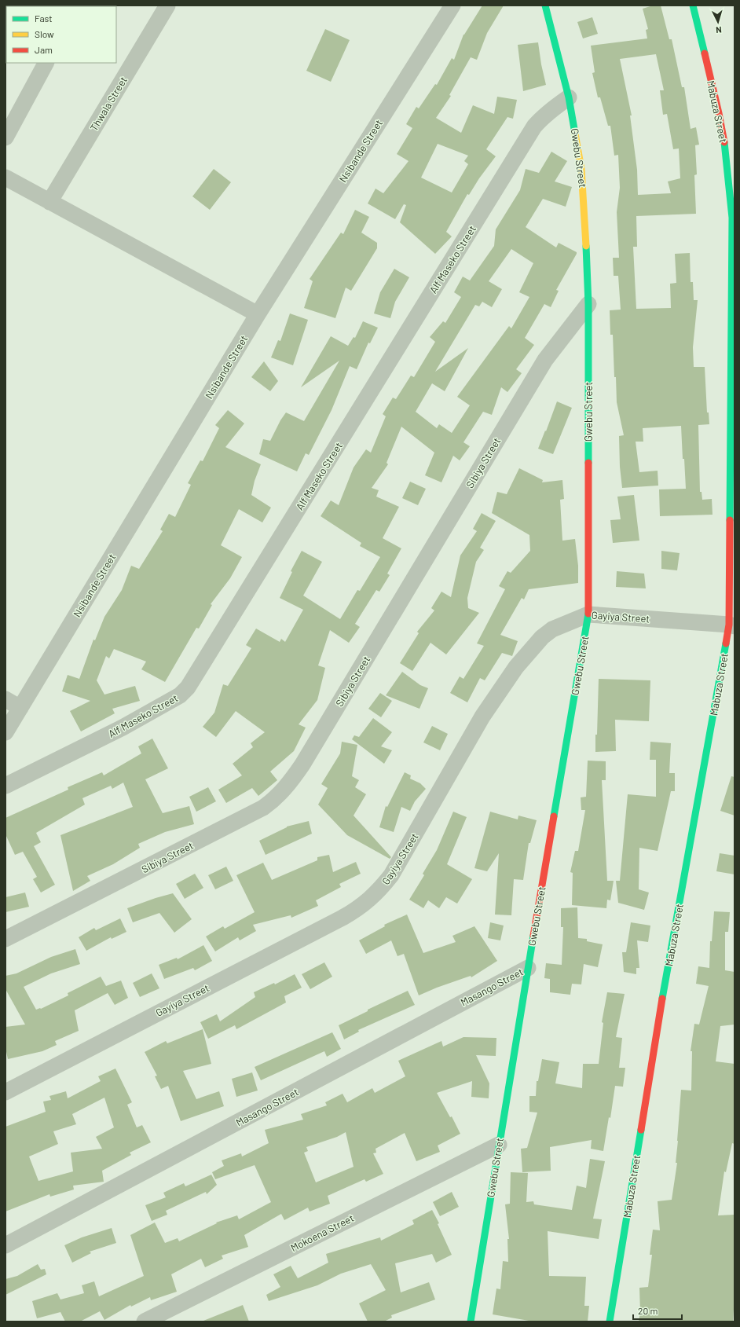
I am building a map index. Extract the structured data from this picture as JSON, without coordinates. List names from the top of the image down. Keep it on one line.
{"streets":{"street":["Thwala Street","Mabuza Street","Nsibande Street","Gwebu Street","Alf Maseko Street","Sibiya Street","Gayiya Street","Masango Street","Mokoena Street"]},"crossings":[["Mabuza Street","Gayiya Street"],["Gwebu Street","Alf Maseko Street"],["Gwebu Street","Sibiya Street"],["Gwebu Street","Gayiya Street"],["Gwebu Street","Masango Street"],["Gwebu Street","Mokoena Street"]],"legend":["Fast","Slow","Jam"],"scale_bar":"20 m","north":"bottom"}
